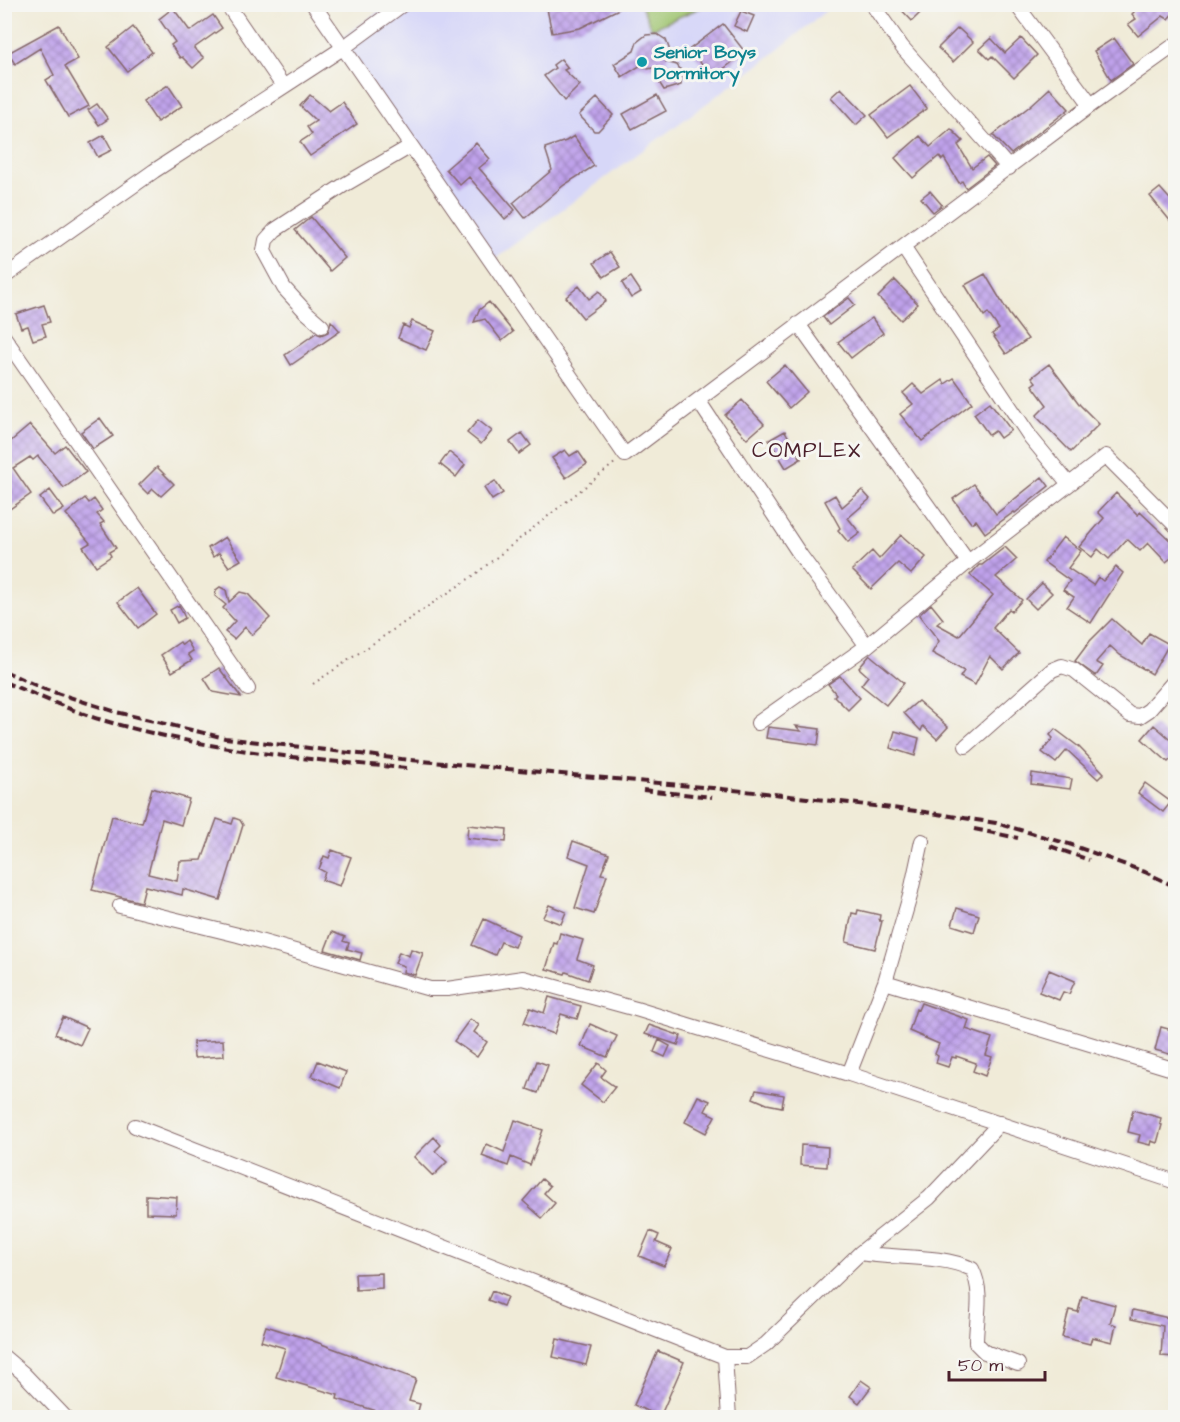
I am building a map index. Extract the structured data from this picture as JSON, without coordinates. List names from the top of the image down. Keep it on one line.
{"districts":["COMPLEX"],"places":["Senior Boys Dormitory"],"scale_bar":"50 m"}
